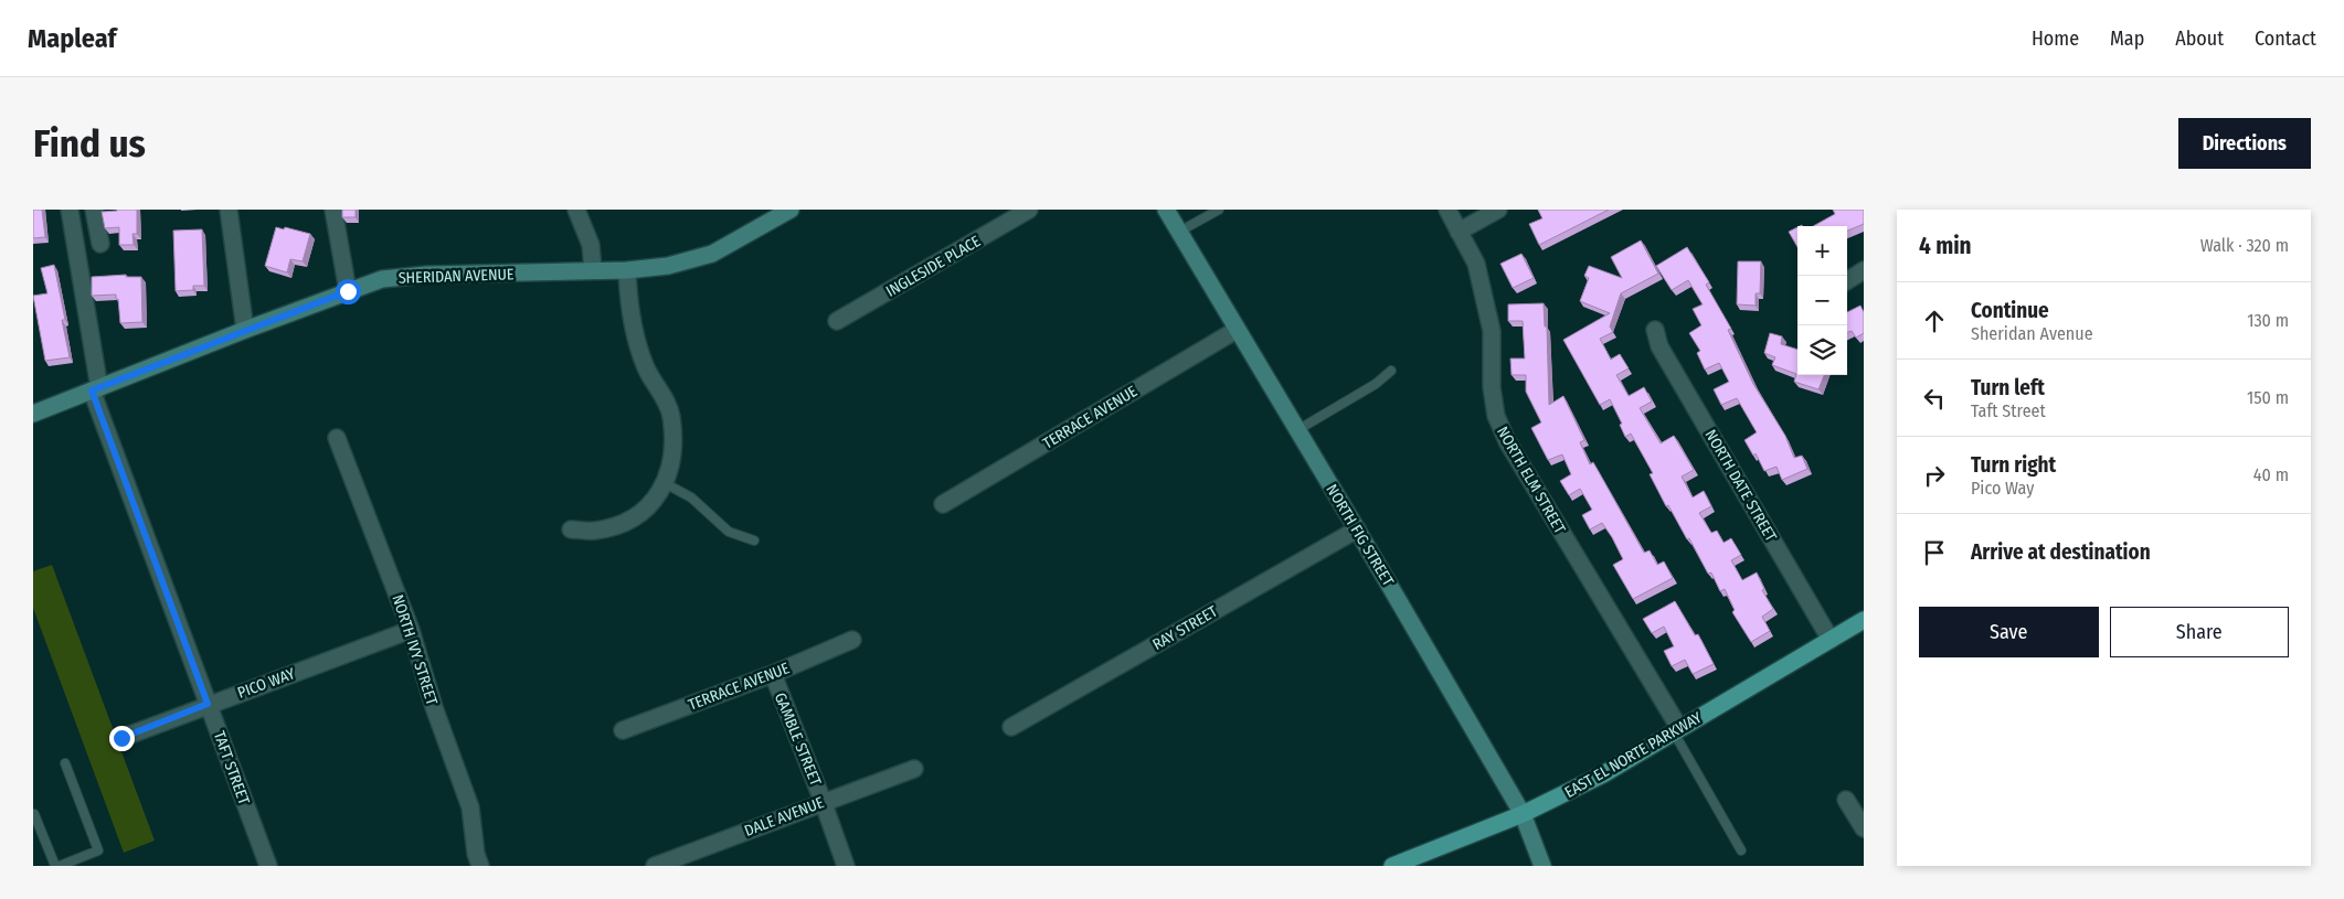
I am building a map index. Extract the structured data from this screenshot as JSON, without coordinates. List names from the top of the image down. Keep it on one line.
{"streets":{"main road":["EAST EL NORTE PARKWAY"],"street":["INGLESIDE PLACE","SHERIDAN AVENUE","TERRACE AVENUE","NORTH ELM STREET","NORTH DATE STREET","NORTH FIG STREET","RAY STREET","NORTH IVY STREET","PICO WAY","GAMBLE STREET","TAFT STREET","DALE AVENUE"]},"crossings":[["SHERIDAN AVENUE","TAFT STREET"],["TERRACE AVENUE","NORTH FIG STREET"],["TERRACE AVENUE","GAMBLE STREET"],["NORTH ELM STREET","EAST EL NORTE PARKWAY"],["NORTH DATE STREET","EAST EL NORTE PARKWAY"],["NORTH FIG STREET","RAY STREET"],["NORTH FIG STREET","EAST EL NORTE PARKWAY"],["NORTH IVY STREET","PICO WAY"],["PICO WAY","TAFT STREET"],["GAMBLE STREET","DALE AVENUE"]],"page":{"header":"Mapleaf","nav":["Home","Map","About","Contact"],"buttons":["Directions",["Save","Share"]],"title":"Find us","heading":["4 min","Walk · 320 m"],"map_buttons":["+","−"],"list":[["Continue","Sheridan Avenue","130 m"],["Turn left","Taft Street","150 m"],["Turn right","Pico Way","40 m"],"Arrive at destination"]}}
